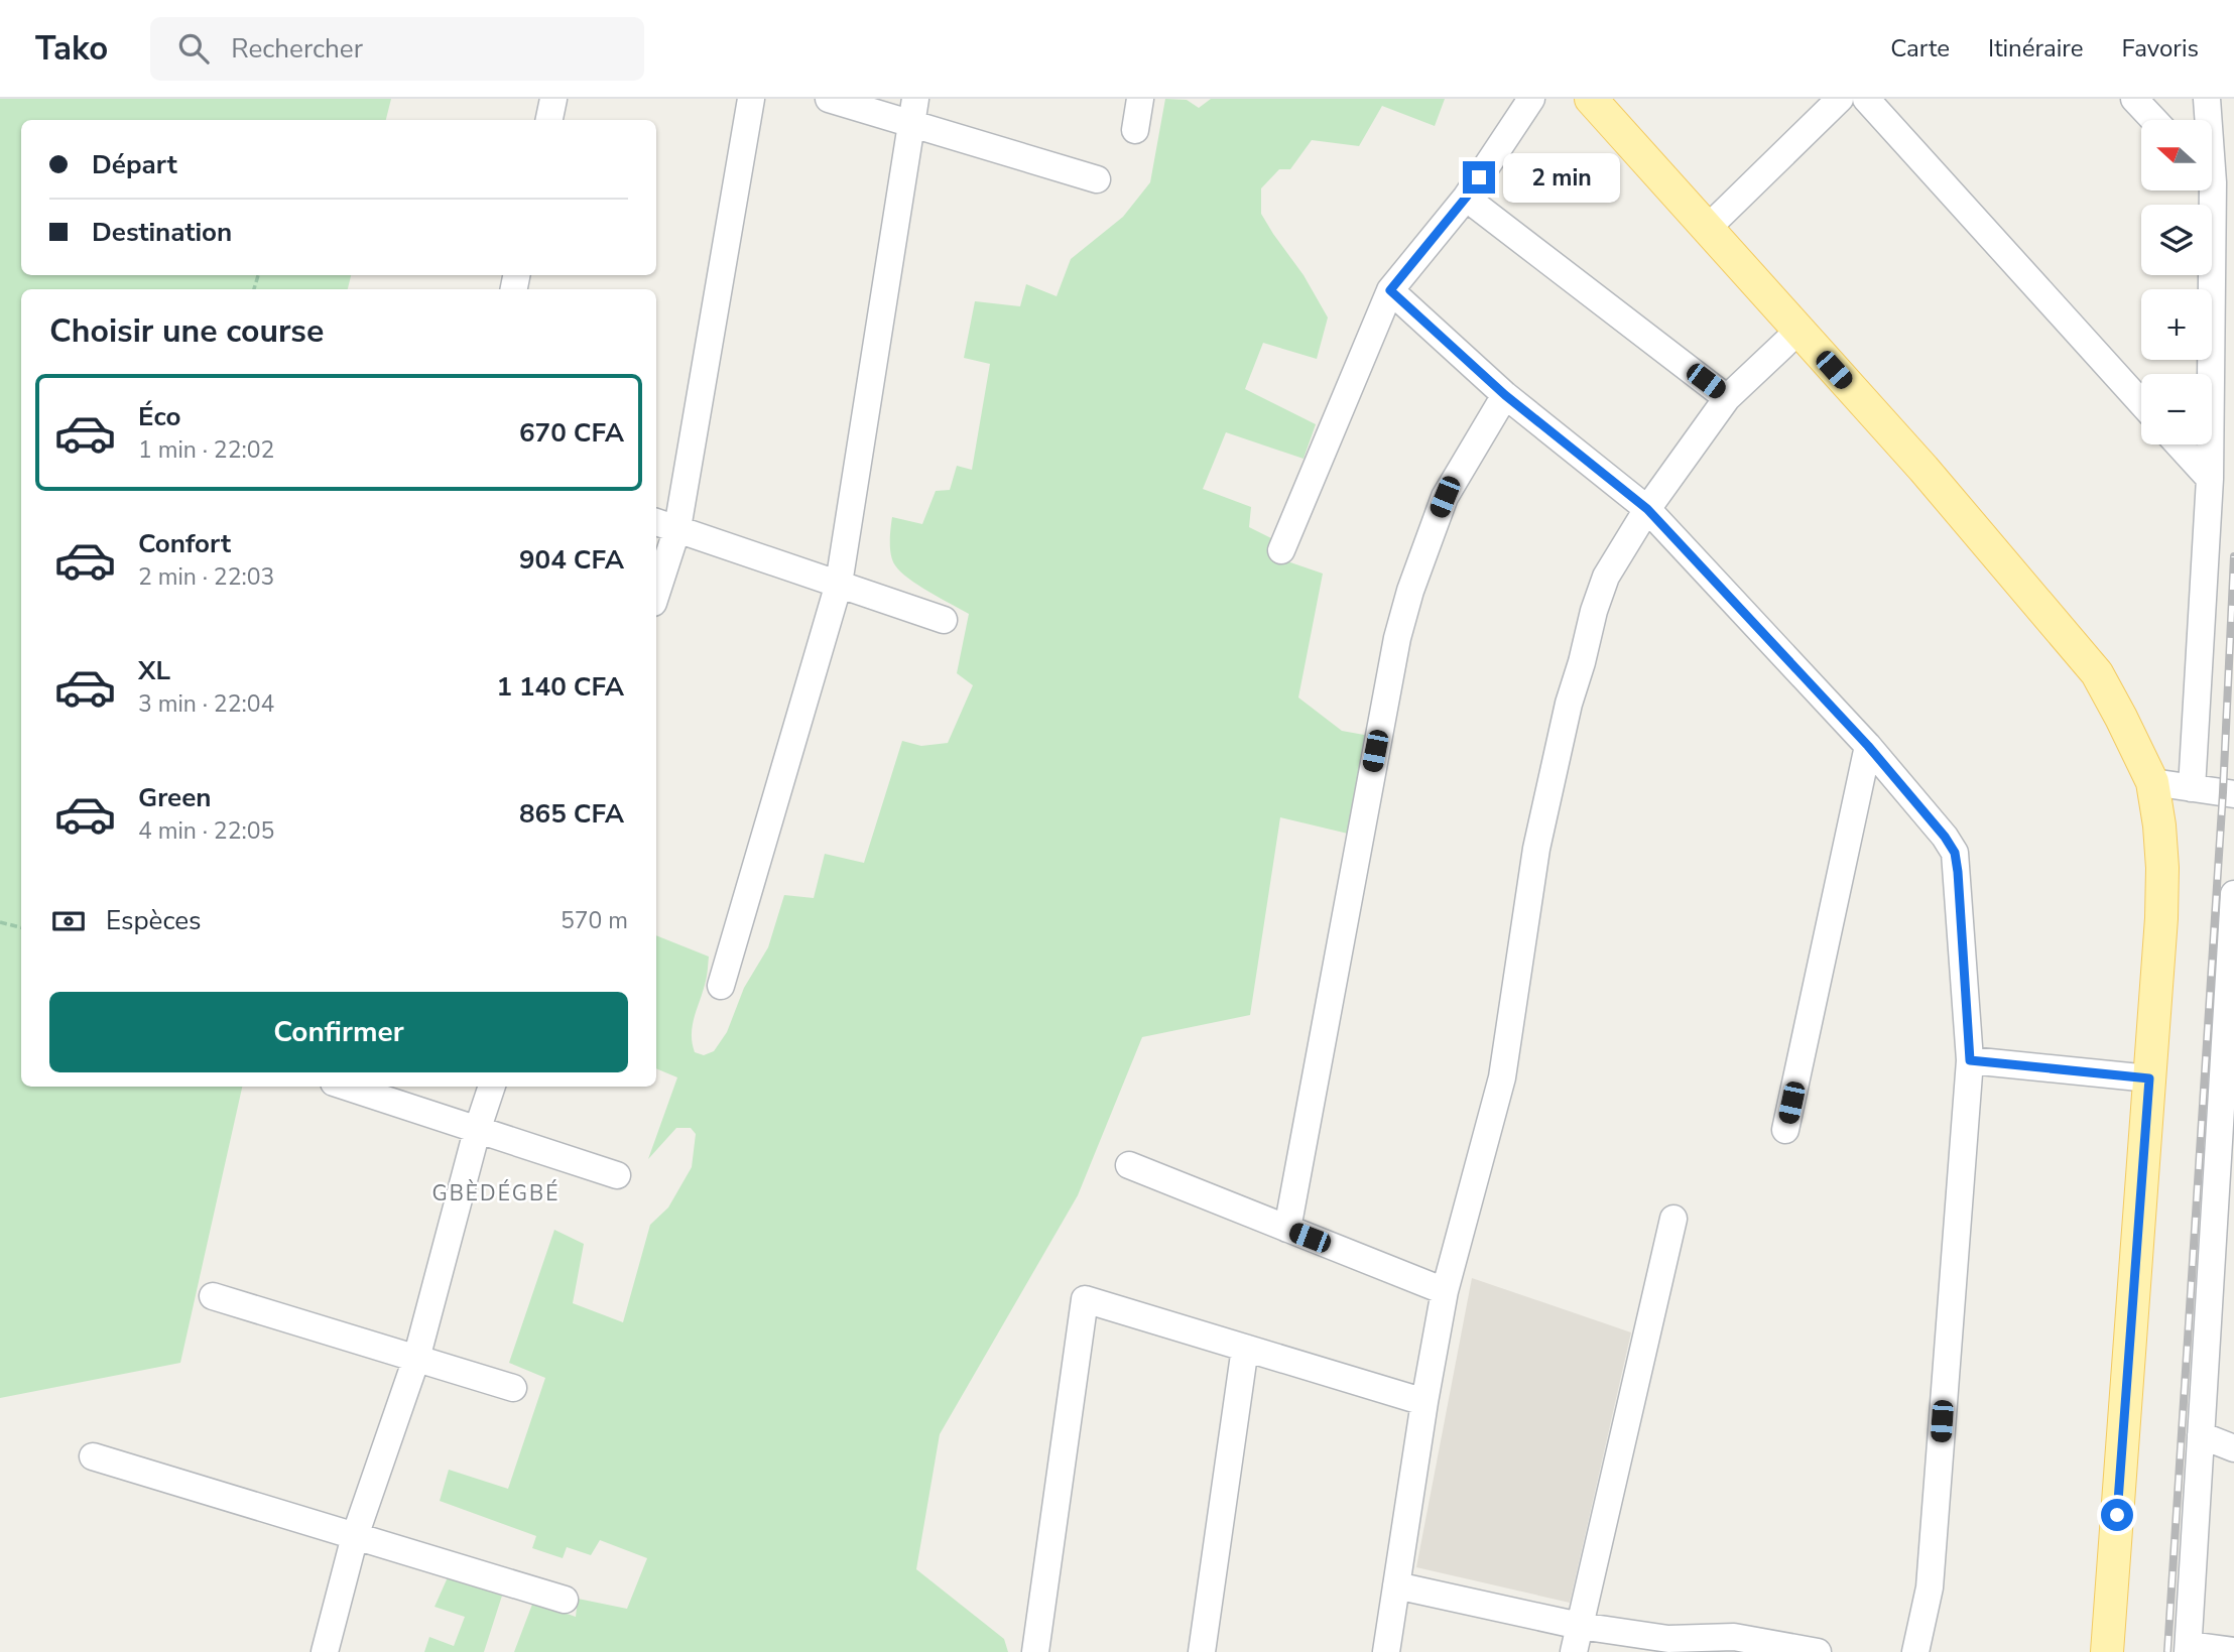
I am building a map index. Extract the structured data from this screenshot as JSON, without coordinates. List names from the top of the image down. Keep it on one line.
{"districts":["GBÈDÉGBÉ"],"north":"left","page":{"header":"Tako","search":"Rechercher","nav":["Carte","Itinéraire","Favoris"],"map_buttons":["+","−"],"banner":["Départ","Destination"],"bubble":"2 min","heading":"Choisir une course","list":[{"name":"Éco","note":"1 min · 22:02","value":"670 CFA"},{"name":"Confort","note":"2 min · 22:03","value":"904 CFA"},{"name":"XL","note":"3 min · 22:04","value":"1 140 CFA"},{"name":"Green","note":"4 min · 22:05","value":"865 CFA"}],"pay":["Espèces","570 m"],"buttons":"Confirmer"}}
